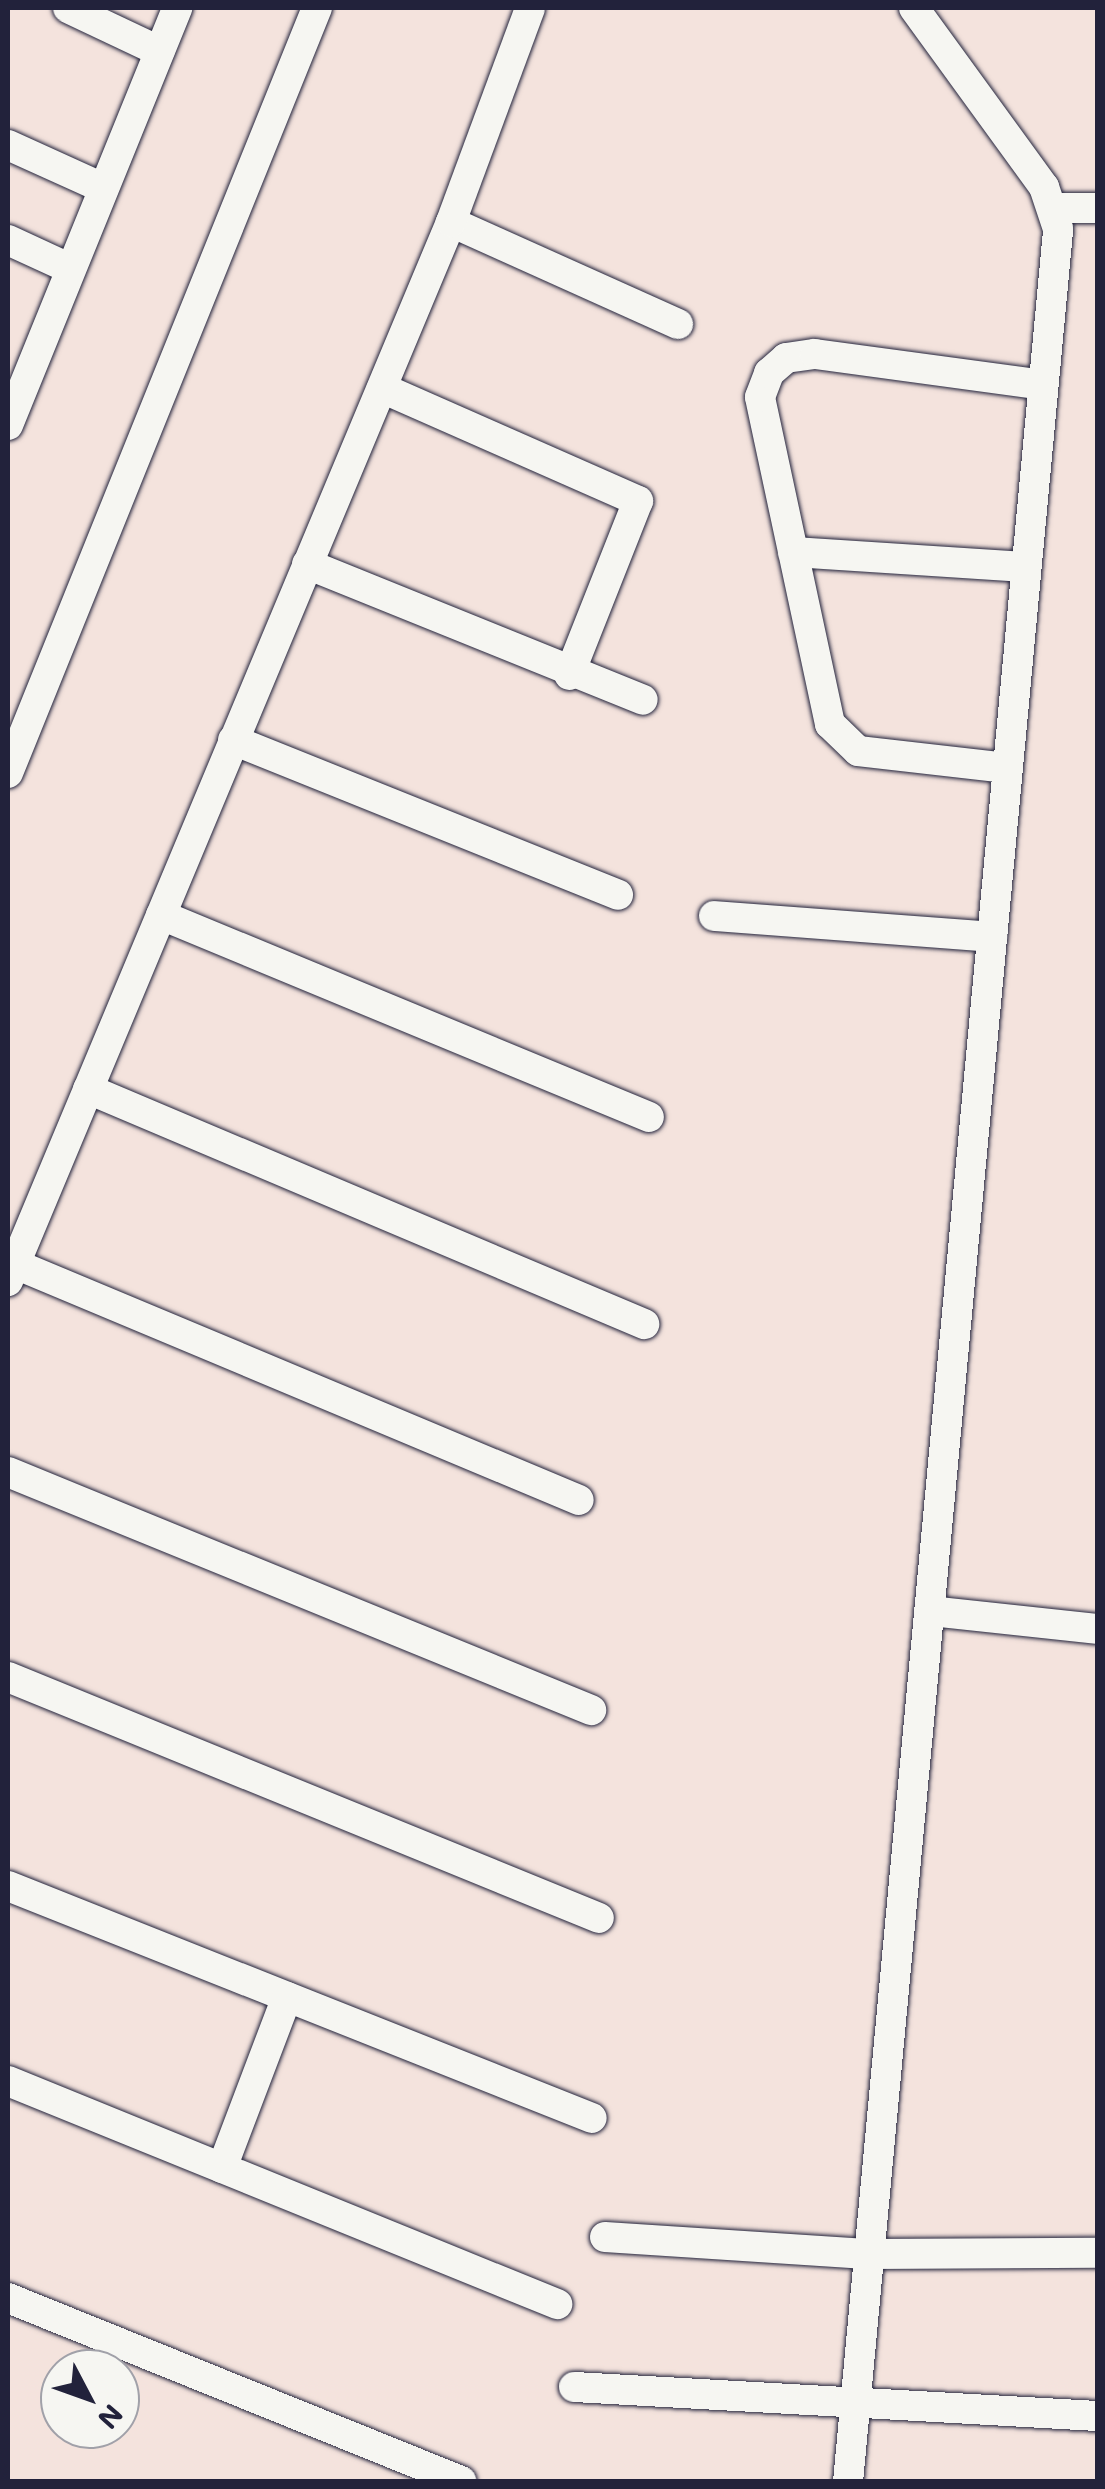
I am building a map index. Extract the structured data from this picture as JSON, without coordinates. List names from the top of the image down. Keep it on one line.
{"north":"bottom right"}
